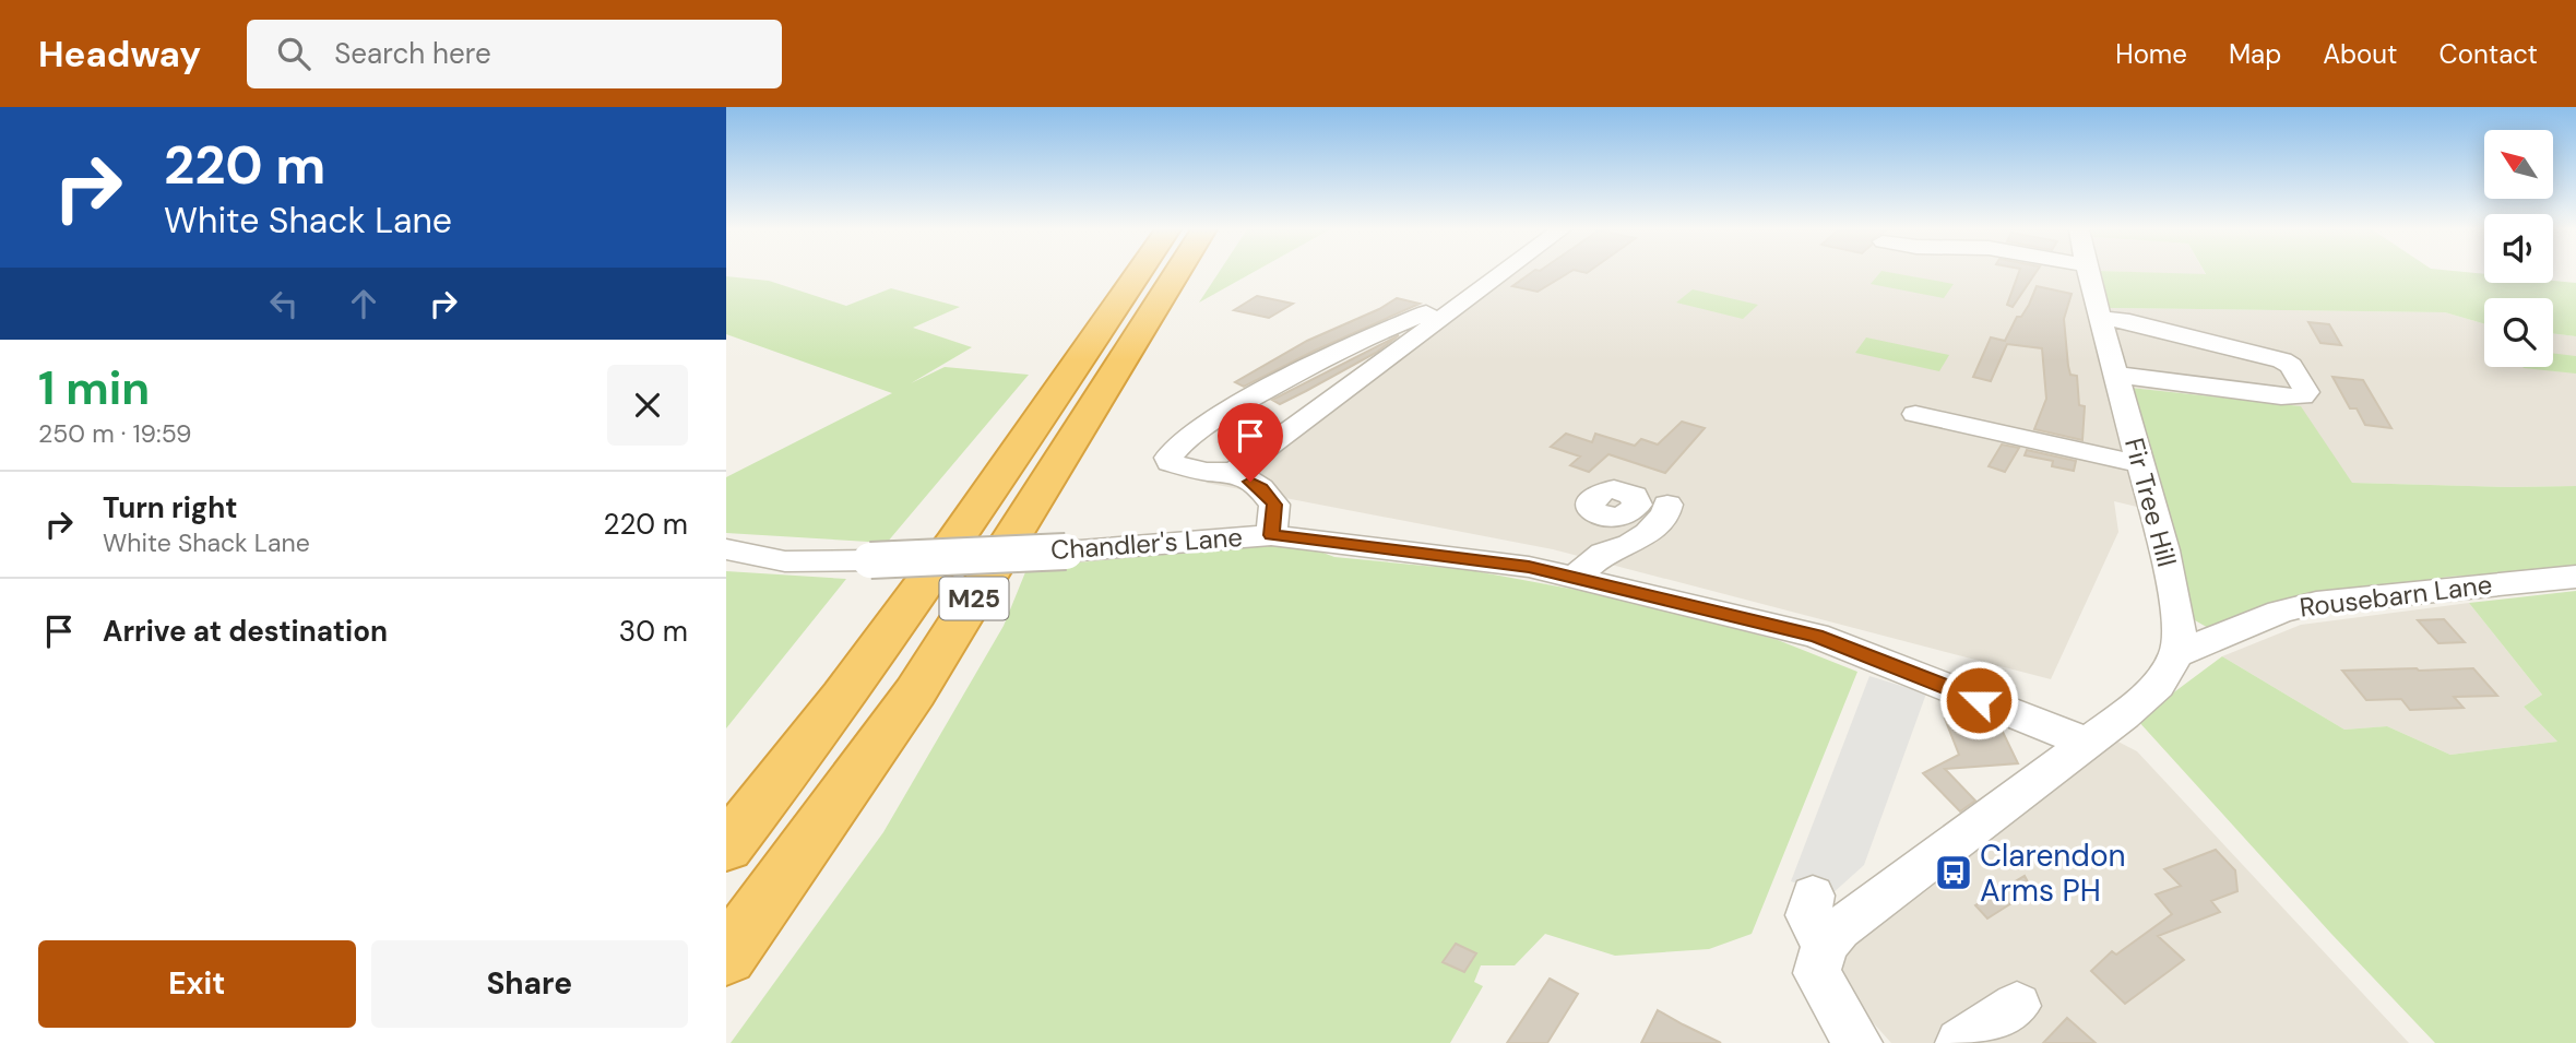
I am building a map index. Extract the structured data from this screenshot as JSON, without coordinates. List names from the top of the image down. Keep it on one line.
{"streets":{"highway":["M25"],"street":["Fir Tree Hill","Chandler's Lane","Rousebarn Lane"]},"crossings":[["Fir Tree Hill","Rousebarn Lane"]],"places":{"bus stop":["Clarendon Arms PH"]},"north":"top left","page":{"header":"Headway","search":"Search here","nav":["Home","Map","About","Contact"],"turn":["220 m","White Shack Lane"],"heading":["1 min","250 m · 19:59"],"list":[{"name":"Turn right","note":"White Shack Lane","value":"220 m"},{"name":"Arrive at destination","value":"30 m"}],"buttons":["Exit","Share"]}}
